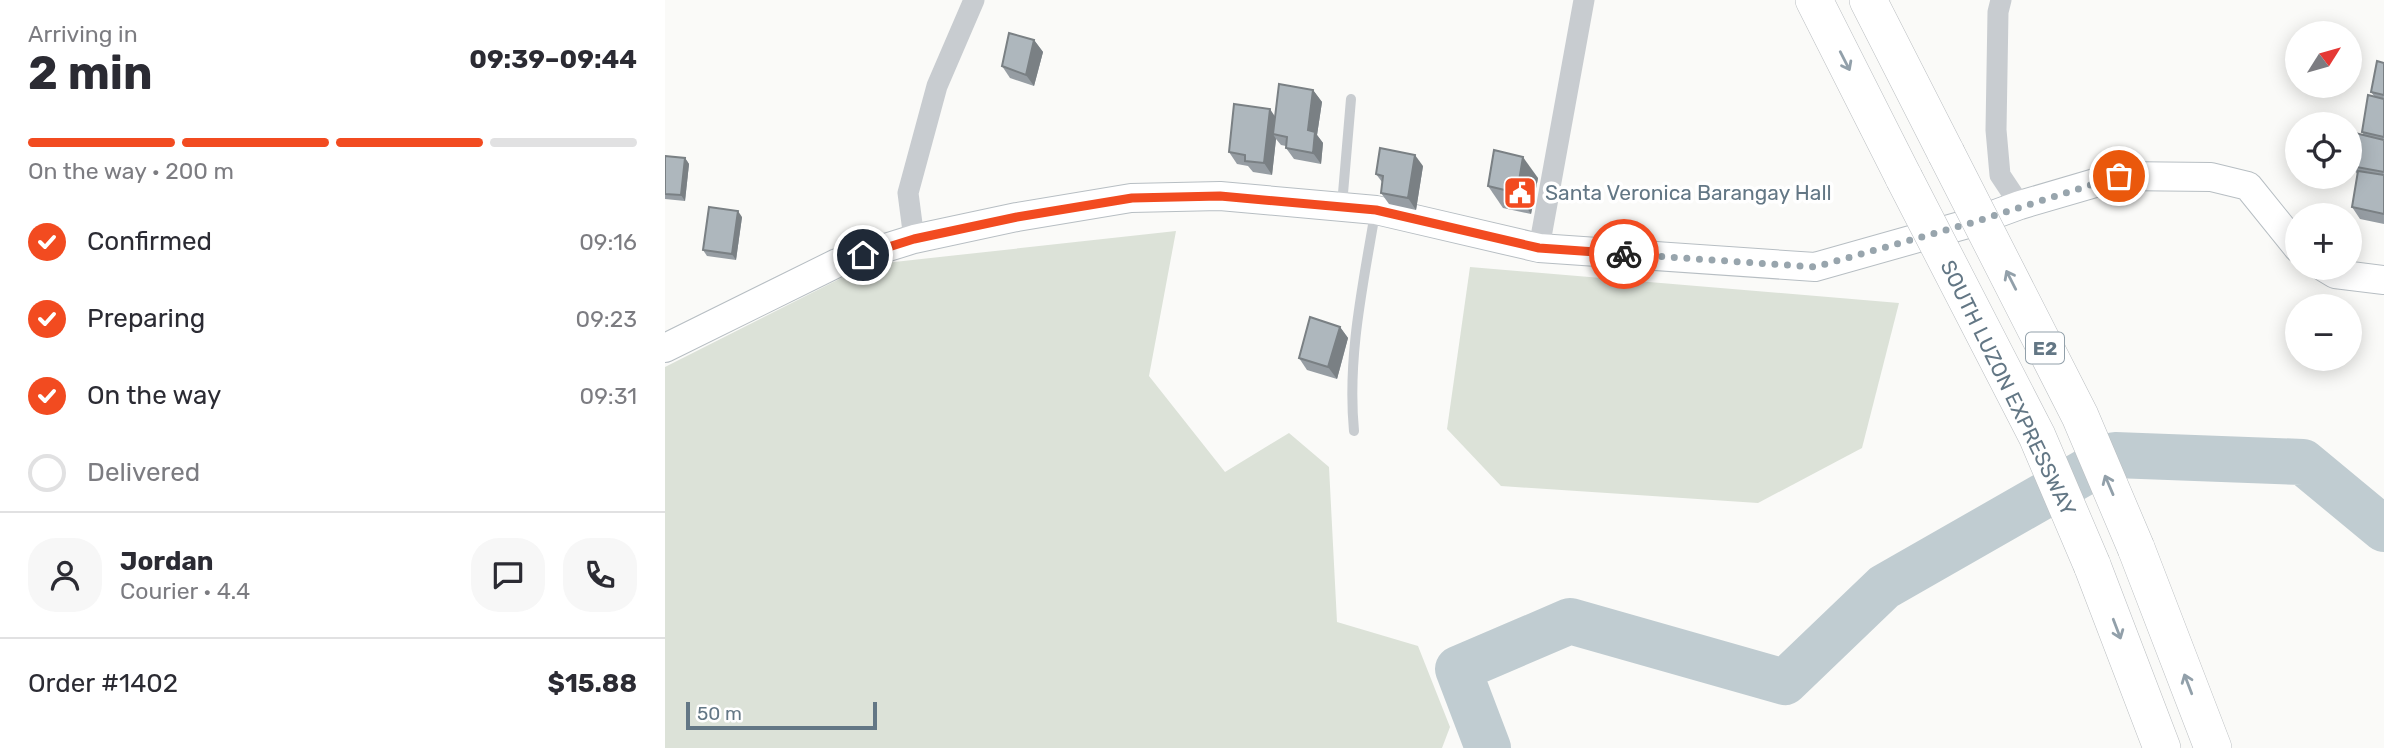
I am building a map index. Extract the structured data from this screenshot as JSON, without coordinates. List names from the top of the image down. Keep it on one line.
{"streets":{"highway":["E2","SOUTH LUZON EXPRESSWAY"]},"places":{"public building":["Santa Veronica Barangay Hall"]},"scale_bar":"50 m","north":"top right","page":{"heading":["2 min","Arriving in","09:39–09:44"],"panel":["Jordan","Courier · 4.4","Order #1402","$15.88"],"map_buttons":["+","−"],"bar":"On the way · 200 m","list":[["Confirmed","09:16"],["Preparing","09:23"],["On the way","09:31"],"Delivered"],"scale":"50 m"}}
